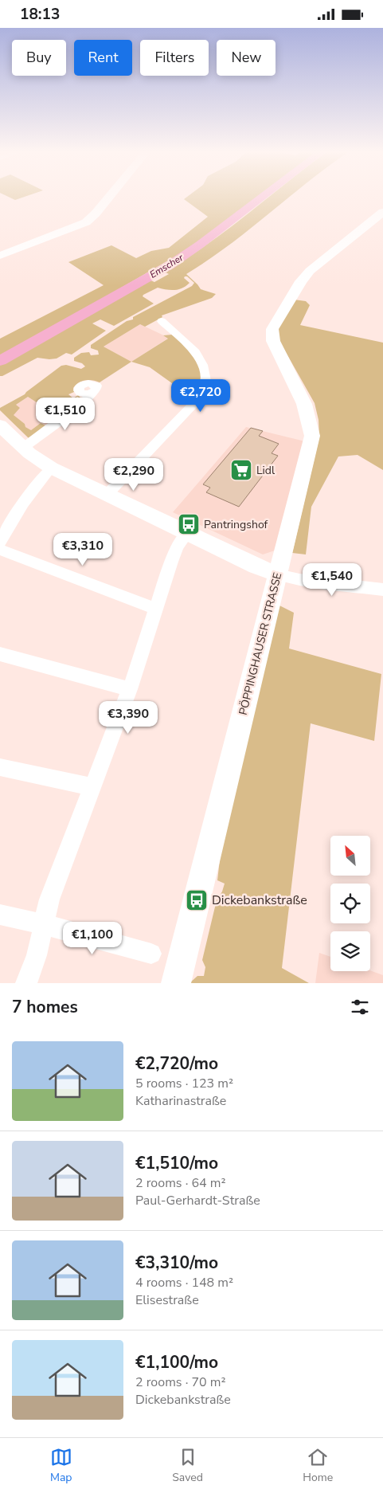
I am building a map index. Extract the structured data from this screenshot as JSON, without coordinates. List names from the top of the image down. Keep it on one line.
{"streets":{"main road":["PÖPPINGHAUSER STRASSE"]},"water":["Emscher"],"places":{"supermarket":["Lidl"],"bus stop":["Pantringshof","Dickebankstraße"]},"north":"top left","page":{"status":"18:13","chip":["Buy","Rent","Filters","New"],"price":["€2,720","€1,510","€2,290","€3,310","€1,540","€3,390","€1,100"],"heading":"7 homes","list":[{"name":"€2,720/mo","note":"5 rooms · 123 m² · Katharinastraße"},{"name":"€1,510/mo","note":"2 rooms · 64 m² · Paul-Gerhardt-Straße"},{"name":"€3,310/mo","note":"4 rooms · 148 m² · Elisestraße"},{"name":"€1,100/mo","note":"2 rooms · 70 m² · Dickebankstraße"}],"tabs":["Map","Saved","Home"]}}
